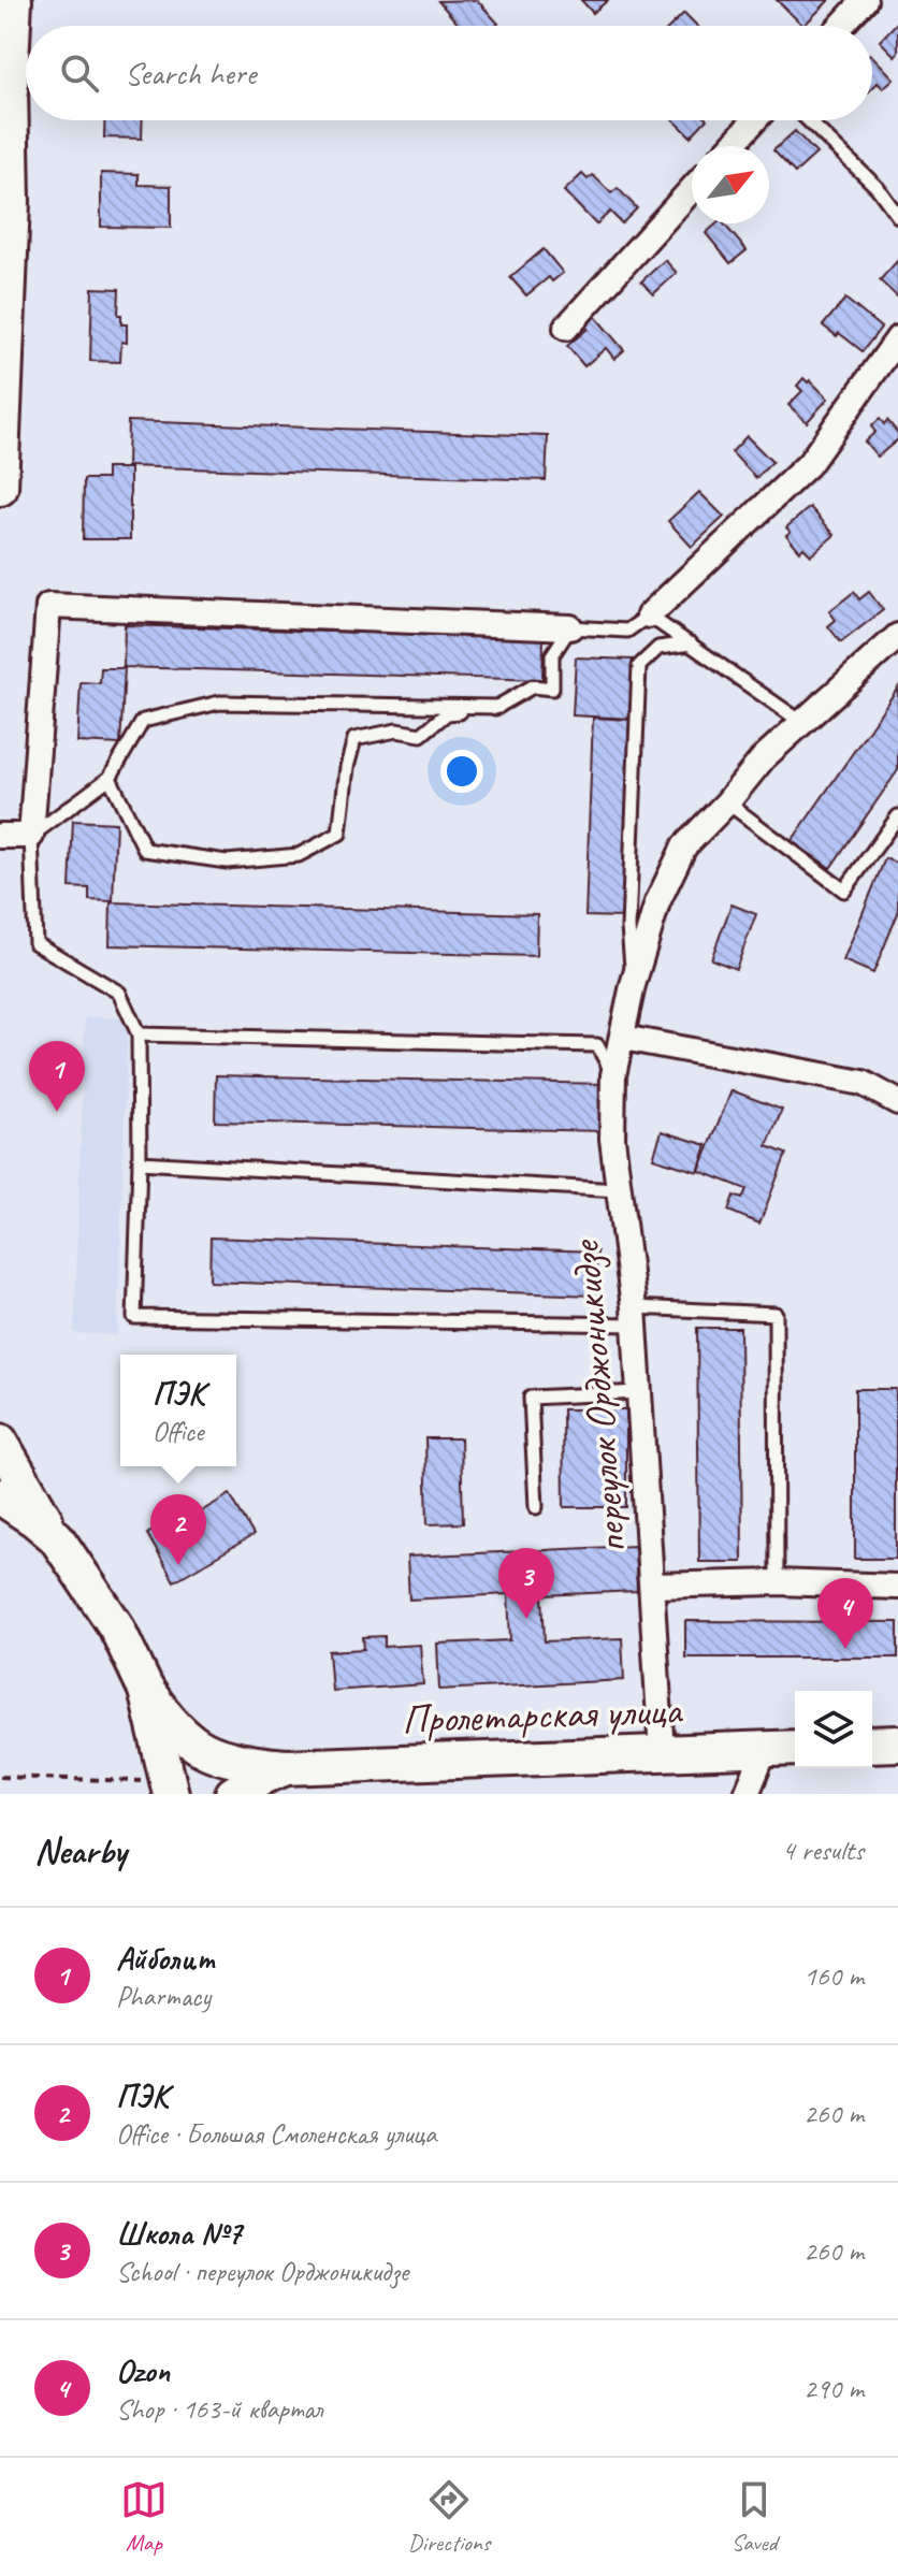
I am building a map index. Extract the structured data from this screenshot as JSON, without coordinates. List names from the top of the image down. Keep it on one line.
{"streets":{"main road":["Пролетарская улица"],"street":["переулок Орджоникидзе"]},"crossings":[["переулок Орджоникидзе","Пролетарская улица"]],"north":"top right","page":{"search":"Search here","pins":["1","2","3","4"],"popup":["ПЭК","Office"],"heading":["Nearby","4 results"],"list":[{"mark":"1","name":"Айболит","note":"Pharmacy","value":"160 m"},{"mark":"2","name":"ПЭК","note":"Office · Большая Смоленская улица","value":"260 m"},{"mark":"3","name":"Школа №7","note":"School · переулок Орджоникидзе","value":"260 m"},{"mark":"4","name":"Ozon","note":"Shop · 163-й квартал","value":"290 m"}],"nav":["Map","Directions","Saved"]}}
